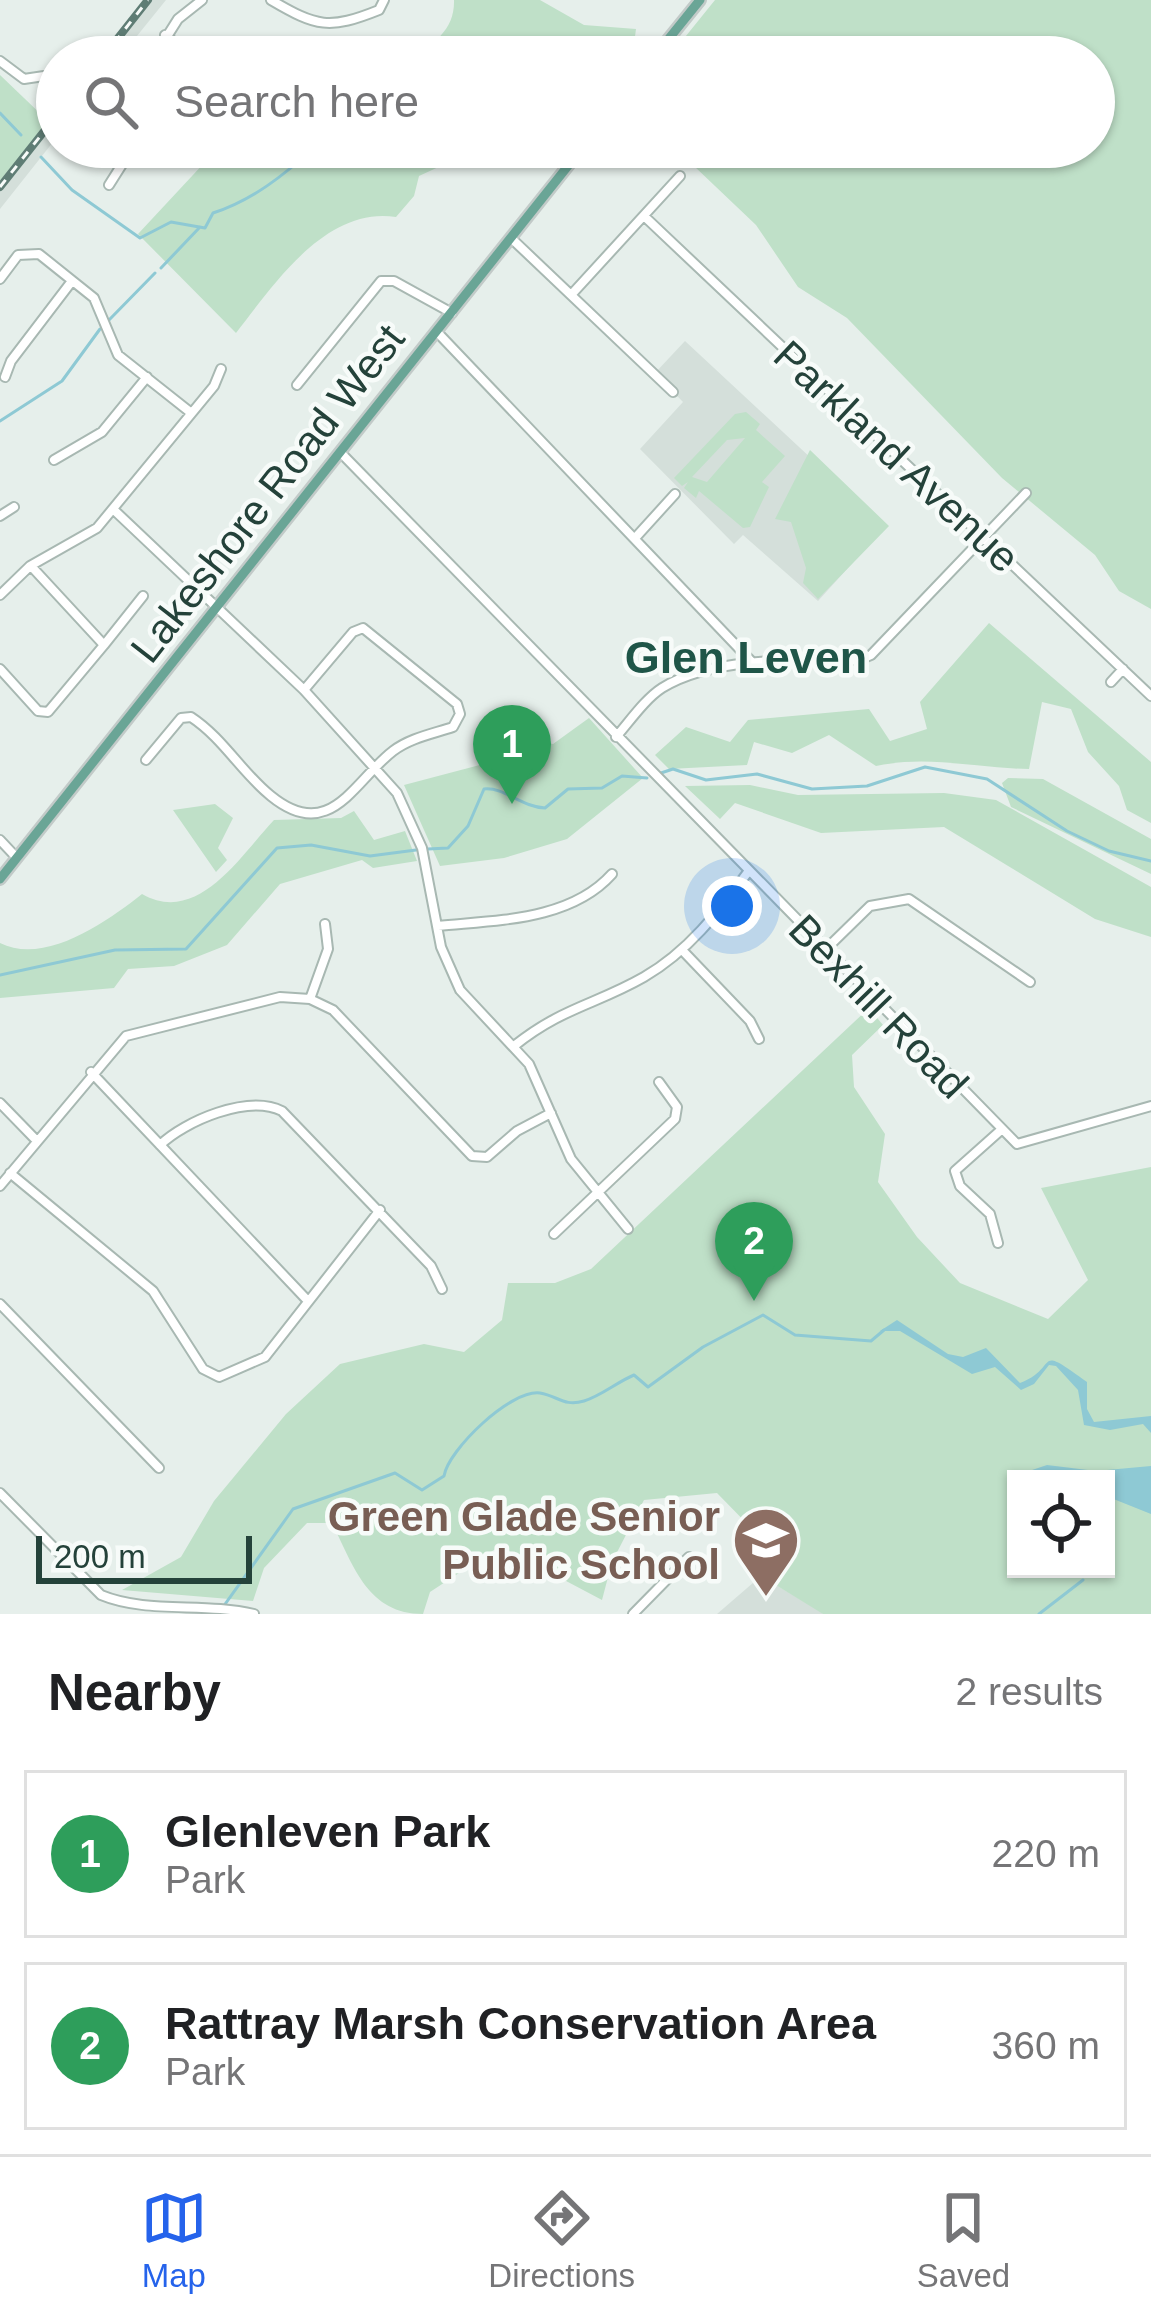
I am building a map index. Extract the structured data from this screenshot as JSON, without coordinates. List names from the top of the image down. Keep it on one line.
{"streets":{"main road":["Lakeshore Road West"],"street":["Parkland Avenue","Bexhill Road"]},"crossings":[["Lakeshore Road West","Bexhill Road"]],"districts":["Glen Leven"],"places":{"school or university":["Green Glade Senior Public School"]},"scale_bar":"200 m","page":{"search":"Search here","pins":["1","2"],"scale":"200 m","heading":["Nearby","2 results"],"list":[{"mark":"1","name":"Glenleven Park","note":"Park","value":"220 m"},{"mark":"2","name":"Rattray Marsh Conservation Area","note":"Park","value":"360 m"}],"nav":["Map","Directions","Saved"]}}
